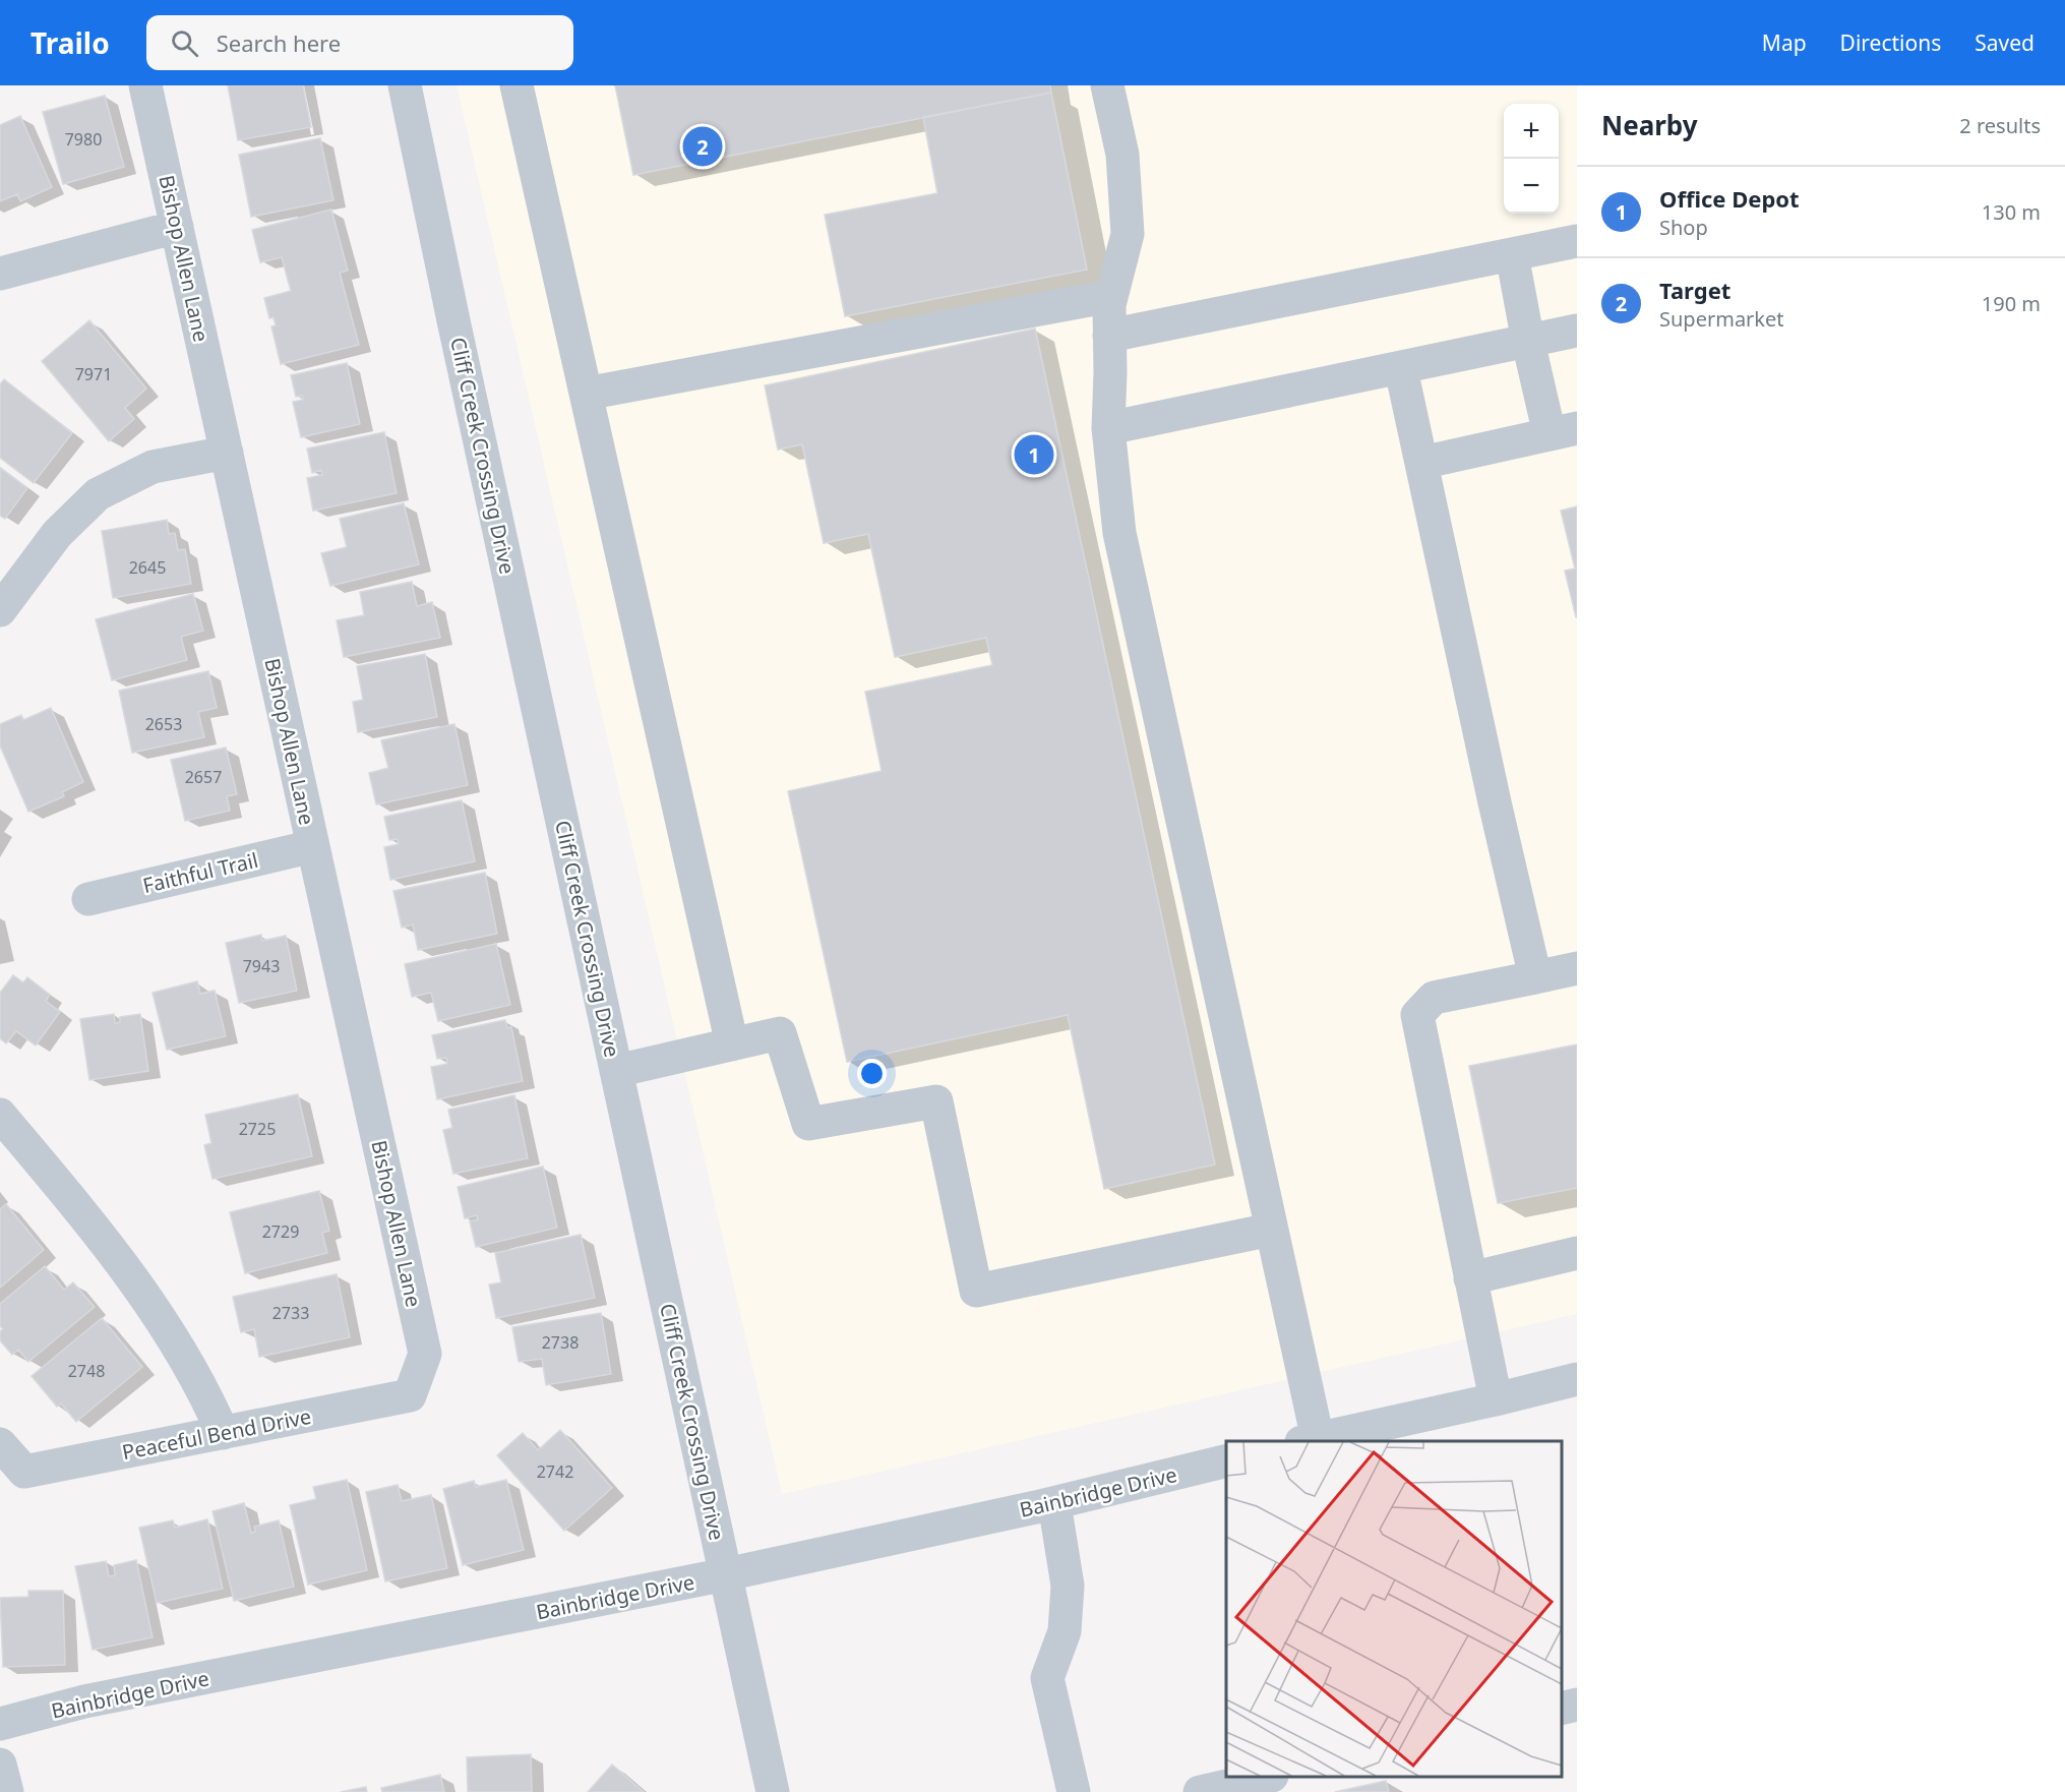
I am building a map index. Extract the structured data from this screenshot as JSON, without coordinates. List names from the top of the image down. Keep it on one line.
{"streets":{"street":["Bishop Allen Lane","Cliff Creek Crossing Drive","Faithful Trail","Peaceful Bend Drive","Bainbridge Drive"]},"crossings":[["Bishop Allen Lane","Faithful Trail"],["Bishop Allen Lane","Peaceful Bend Drive"],["Cliff Creek Crossing Drive","Bainbridge Drive"]],"house_numbers":["7980","7971","2645","2653","2657","7943","2725","2729","2733","2738","2748","2742"],"page":{"header":"Trailo","search":"Search here","nav":["Map","Directions","Saved"],"heading":["Nearby","2 results"],"map_buttons":["+","−"],"pins":["2","1"],"list":[{"mark":"1","name":"Office Depot","note":"Shop","value":"130 m"},{"mark":"2","name":"Target","note":"Supermarket","value":"190 m"}]}}
